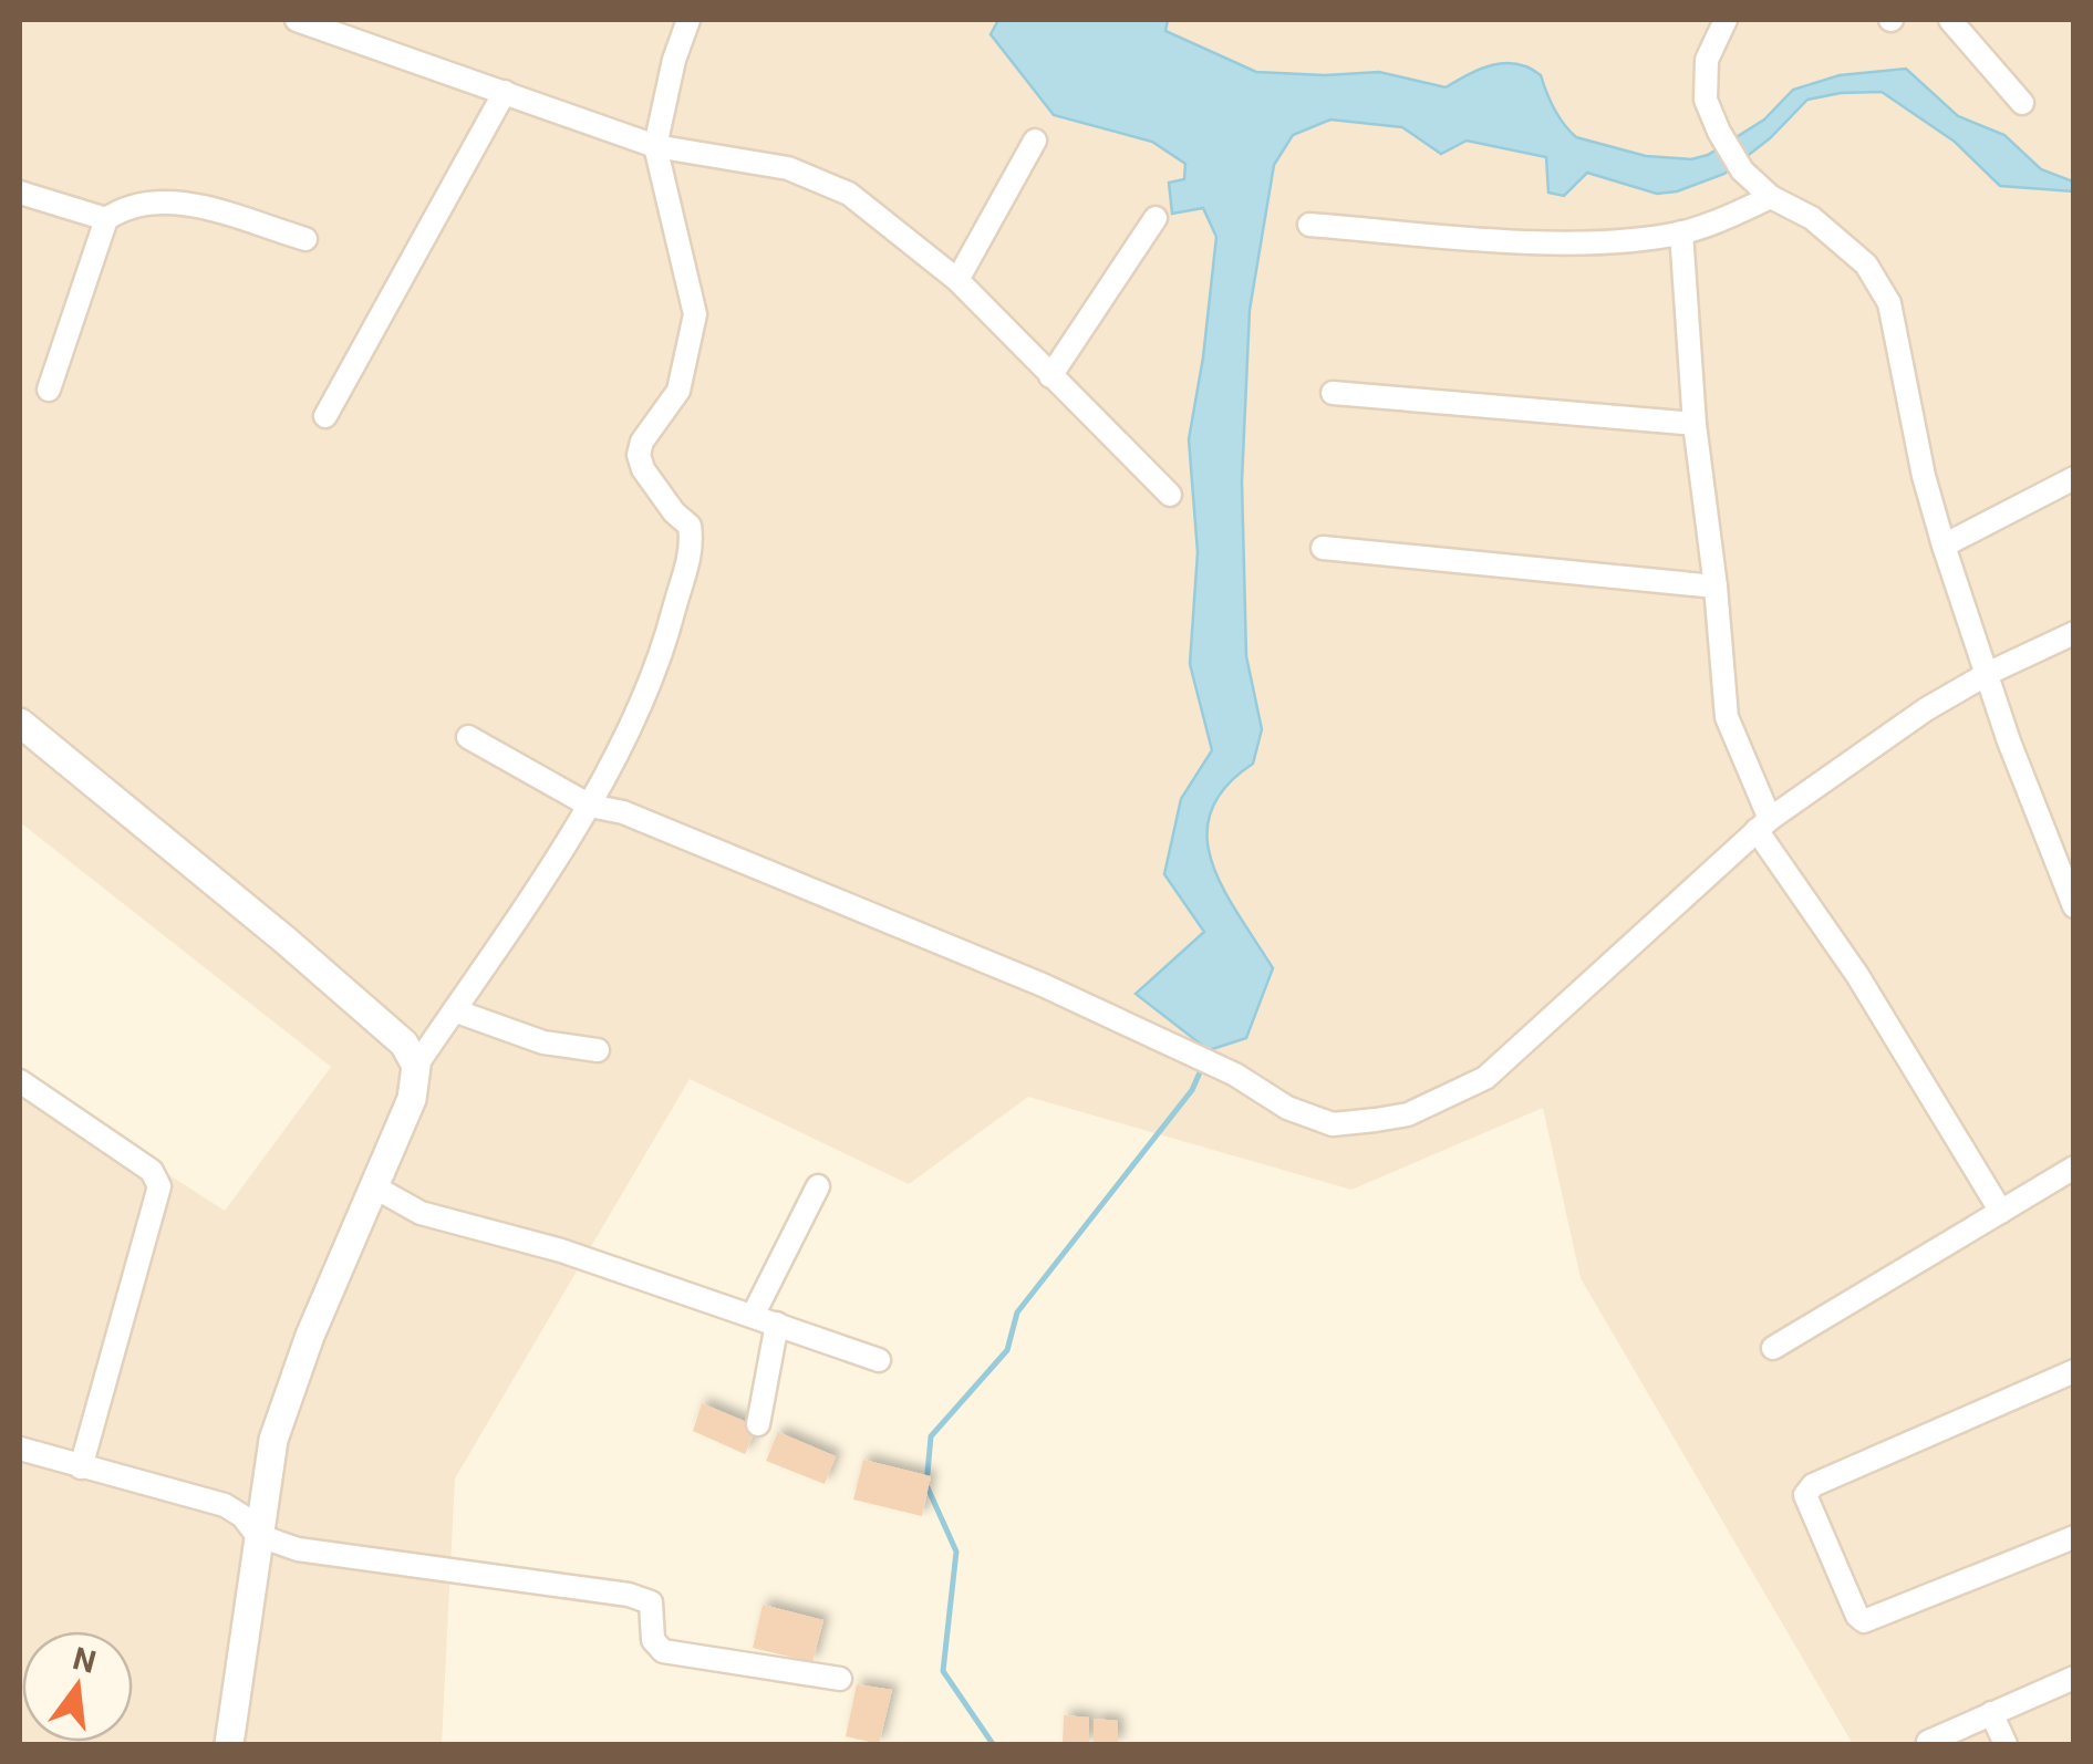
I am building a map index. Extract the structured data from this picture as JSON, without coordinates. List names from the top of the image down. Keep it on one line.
{"north":"top"}
